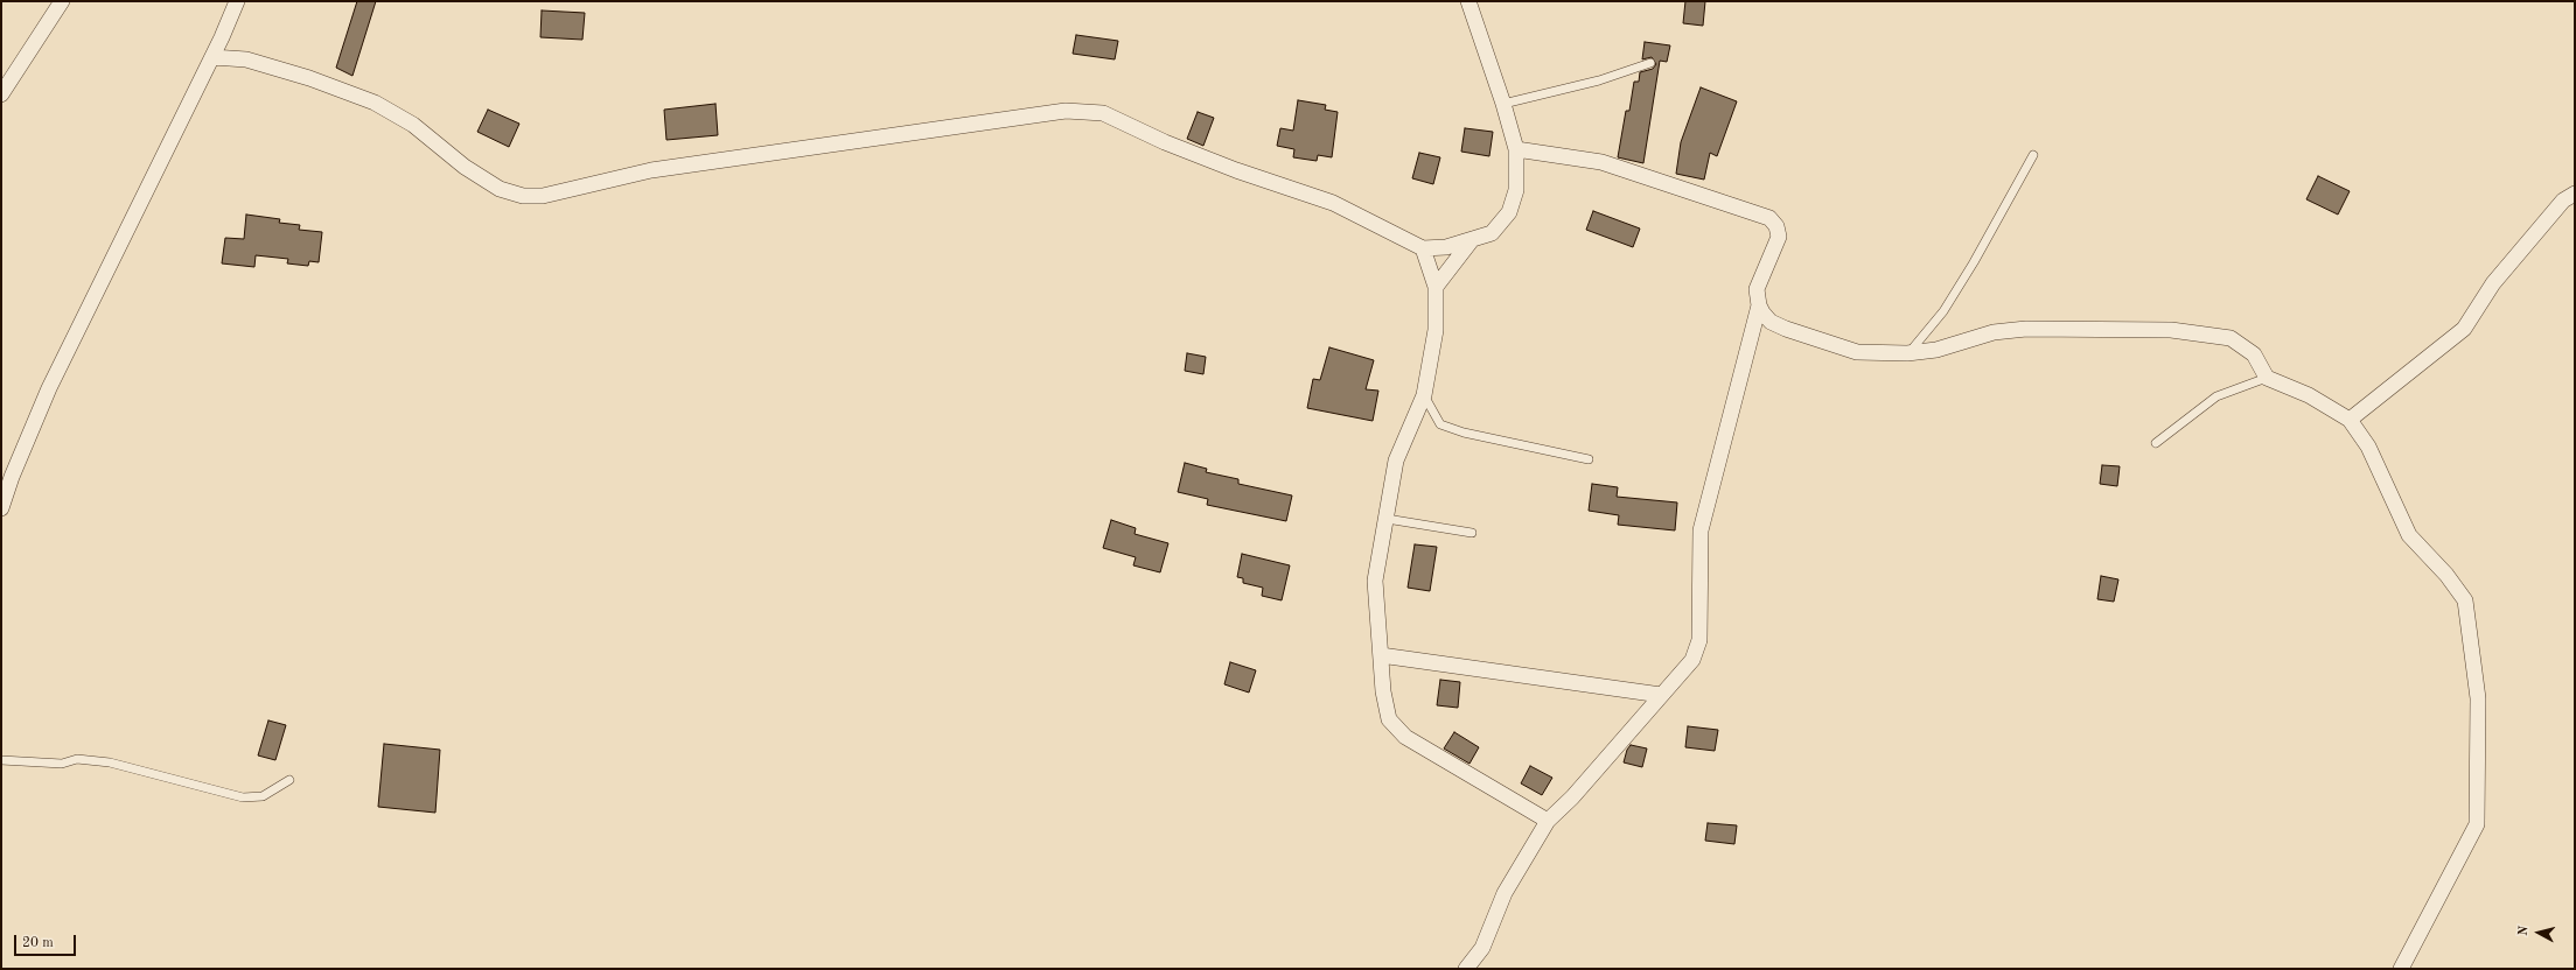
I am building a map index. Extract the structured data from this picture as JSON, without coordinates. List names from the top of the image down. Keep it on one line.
{"scale_bar":"20 m","north":"left"}
